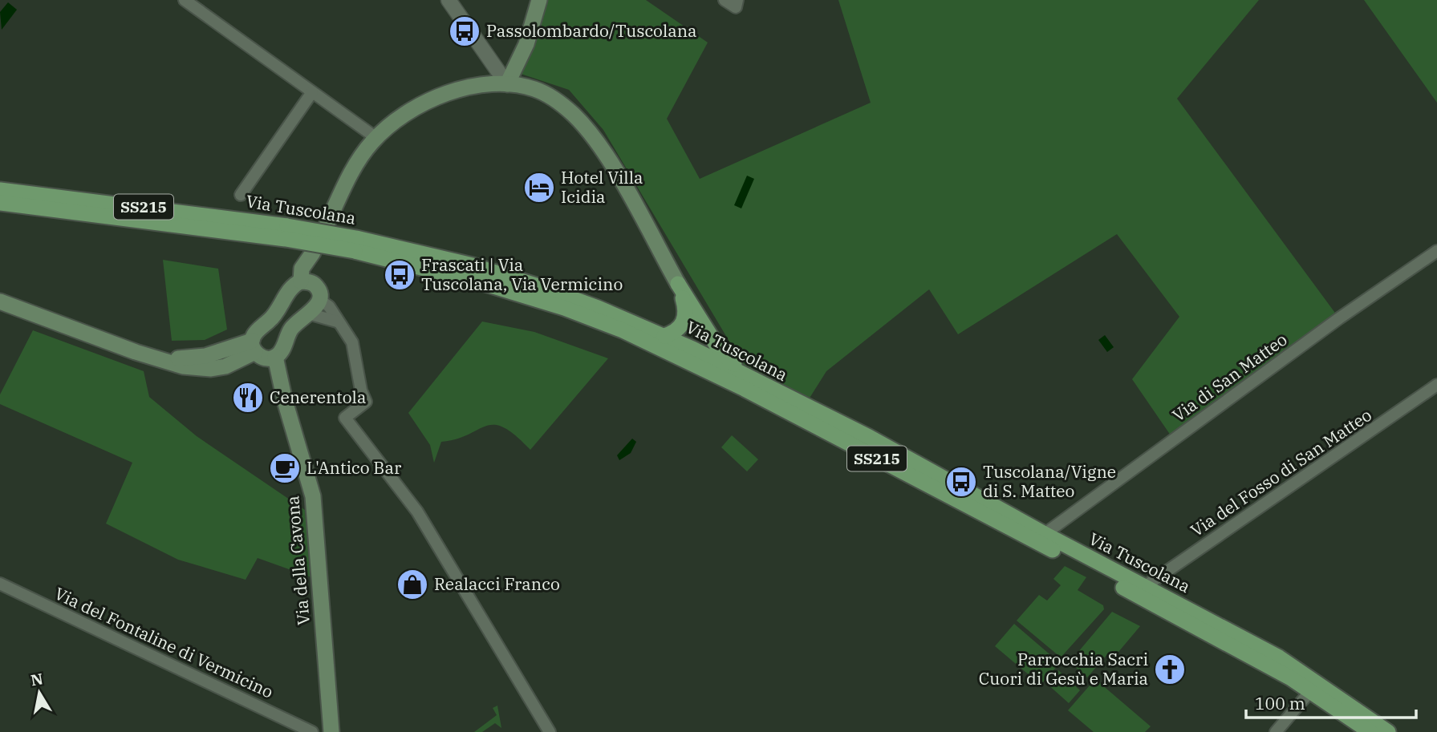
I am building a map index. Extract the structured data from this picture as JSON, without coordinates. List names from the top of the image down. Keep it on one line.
{"streets":{"main road":["SS215","Via Tuscolana","Via della Cavona"],"street":["Via di San Matteo","Via del Fosso di San Matteo","Via del Fontaline di Vermicino"]},"crossings":[["Via Tuscolana","Via di San Matteo"],["Via Tuscolana","Via del Fosso di San Matteo"]],"places":{"bus stop":["Passolombardo/Tuscolana","Frascati | Via Tuscolana, Via Vermicino","Tuscolana/Vigne di S. Matteo"],"hotel":["Hotel Villa Icidia"],"restaurant":["Cenerentola"],"cafe":["L'Antico Bar"],"shop":["Realacci Franco"],"church":["Parrocchia Sacri Cuori di Gesù e Maria"]},"scale_bar":"100 m","north":"top"}
